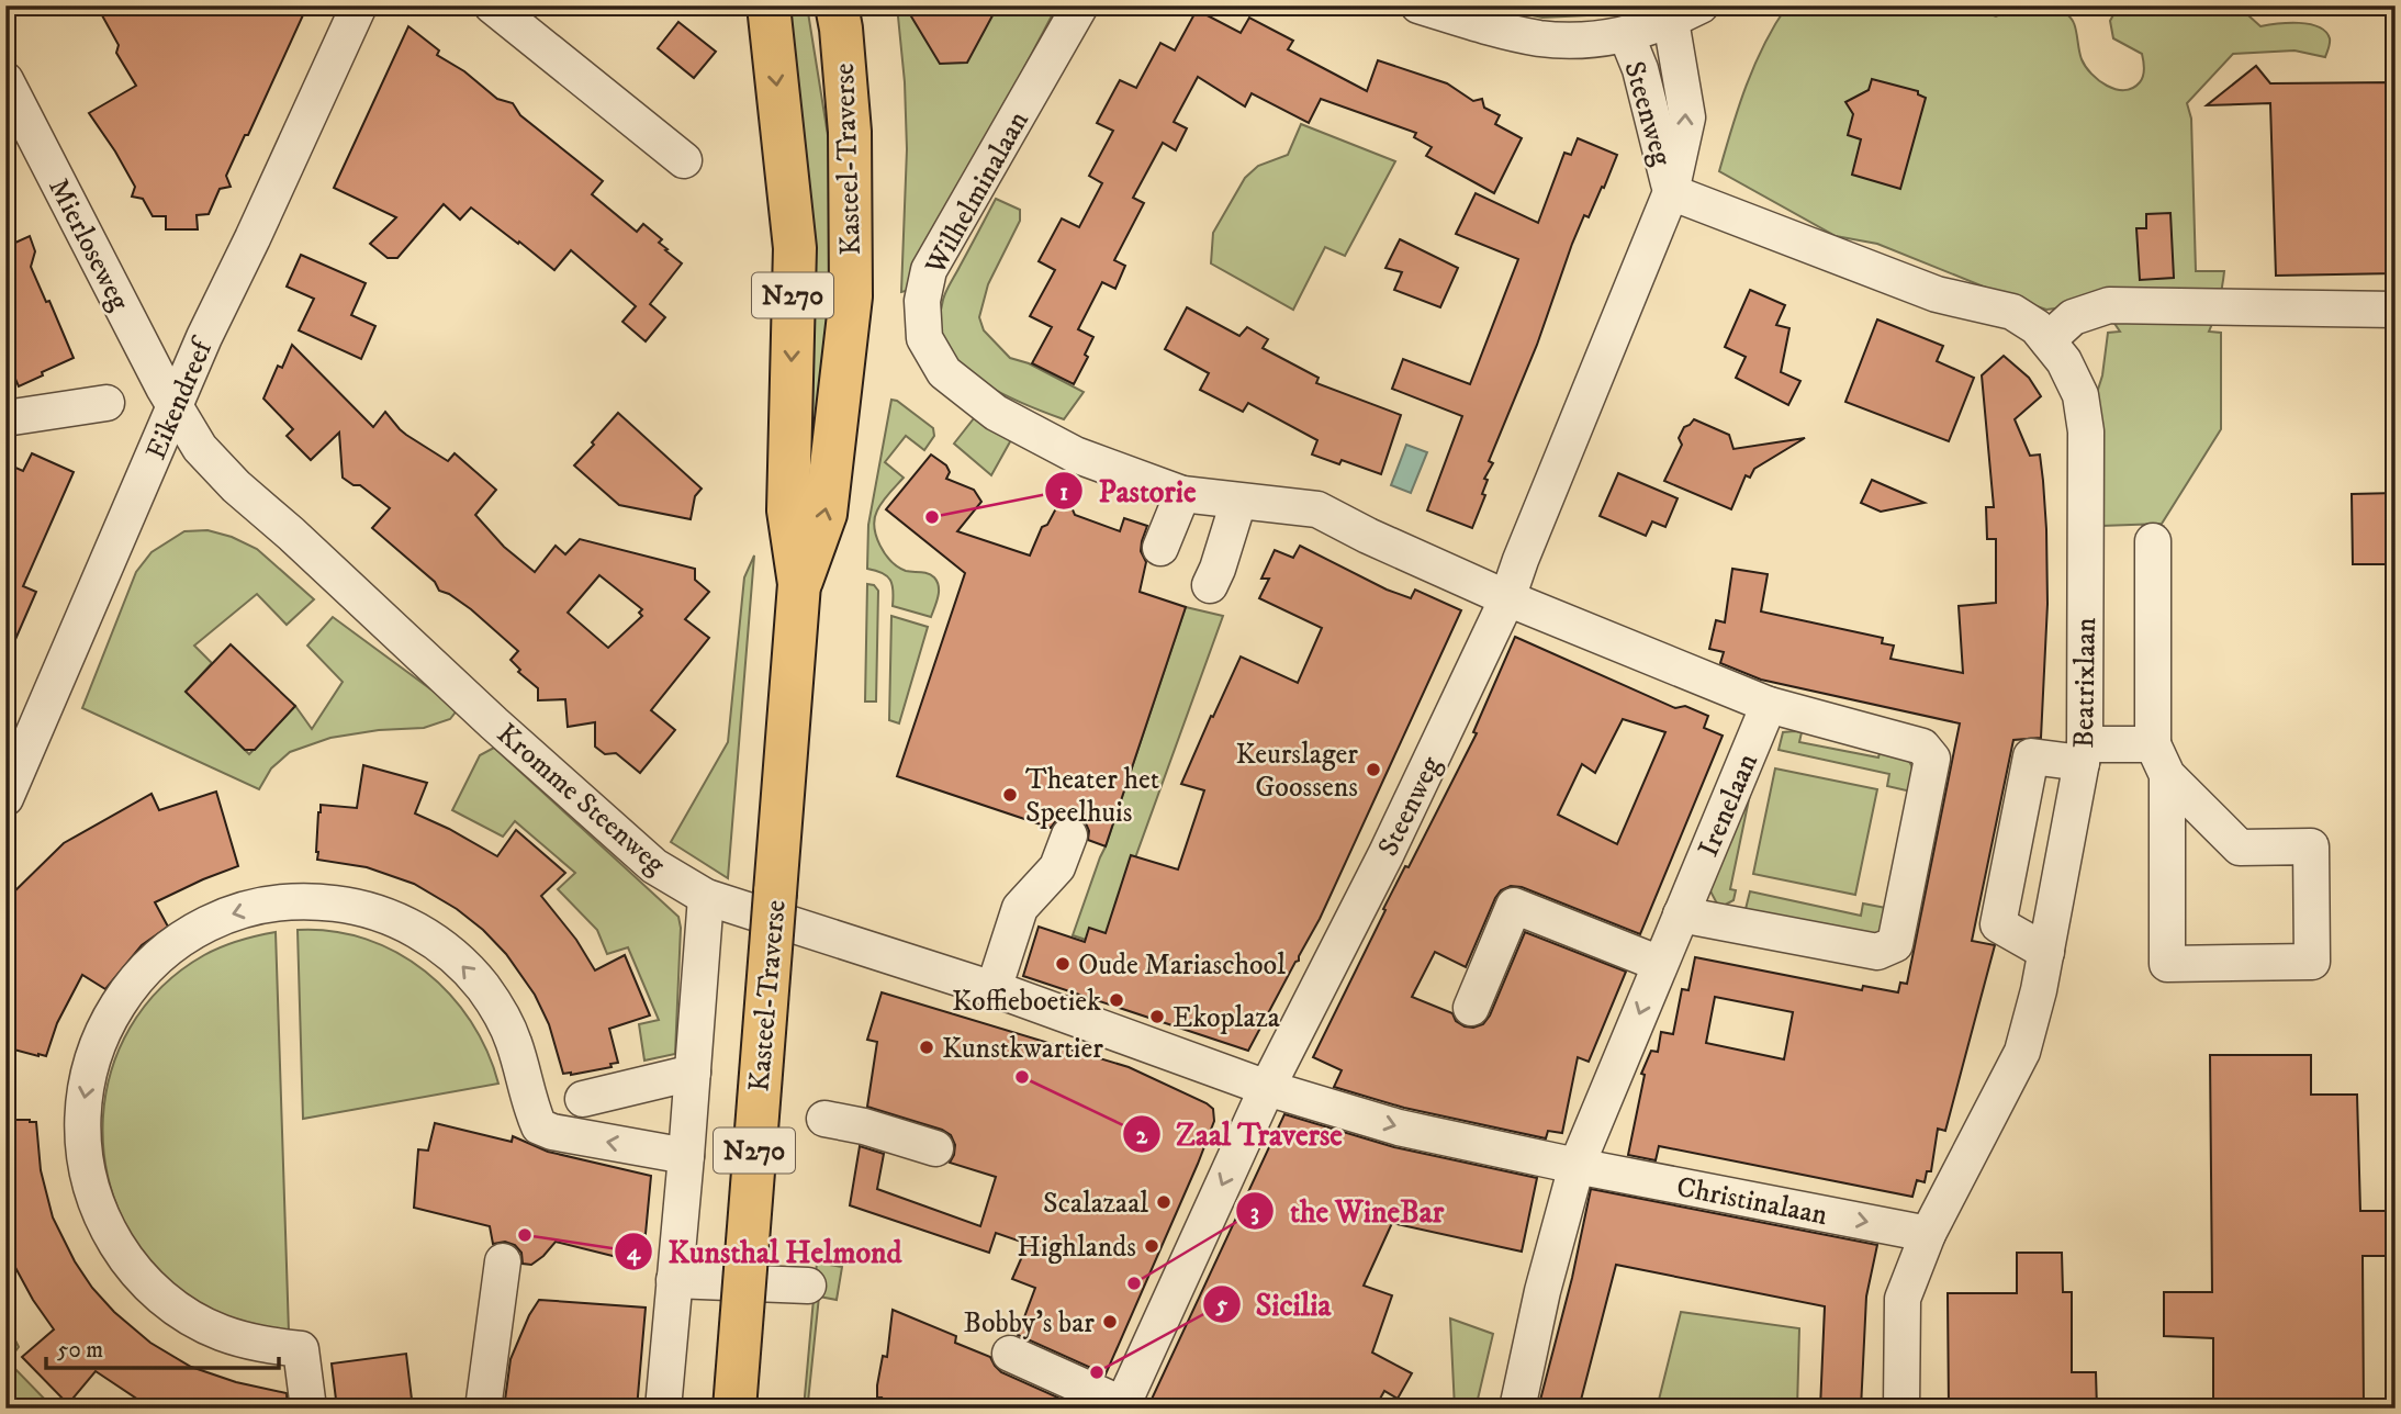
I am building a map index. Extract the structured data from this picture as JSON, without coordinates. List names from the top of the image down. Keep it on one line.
{"streets":{"main road":["Kasteel-Traverse","N270"],"street":["Steenweg","Wilhelminalaan","Mierloseweg","Eikendreef","Beatrixlaan","Kromme Steenweg","Irenelaan","Christinalaan"]},"crossings":[["Steenweg","Wilhelminalaan"],["Steenweg","Beatrixlaan"],["Steenweg","Kromme Steenweg"],["Steenweg","Christinalaan"],["Mierloseweg","Eikendreef"],["Mierloseweg","Kromme Steenweg"],["Eikendreef","Kromme Steenweg"],["Beatrixlaan","Christinalaan"],["Kromme Steenweg","Christinalaan"],["Irenelaan","Christinalaan"]],"one_way":["Irenelaan","Christinalaan"],"places":["Pastorie","Keurslager Goossens","Theater het Speelhuis","Oude Mariaschool","Koffieboetiek","Ekoplaza","Kunstkwartier","Zaal Traverse","Scalazaal","Kunsthal Helmond","Highlands","the WineBar","Bobby's bar","Sicilia"],"scale_bar":"50 m"}
